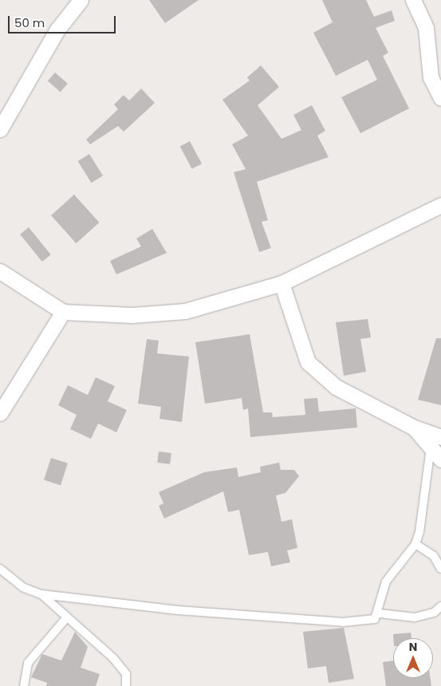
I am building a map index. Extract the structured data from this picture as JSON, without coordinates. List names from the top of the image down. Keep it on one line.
{"scale_bar":"50 m","north":"top"}
